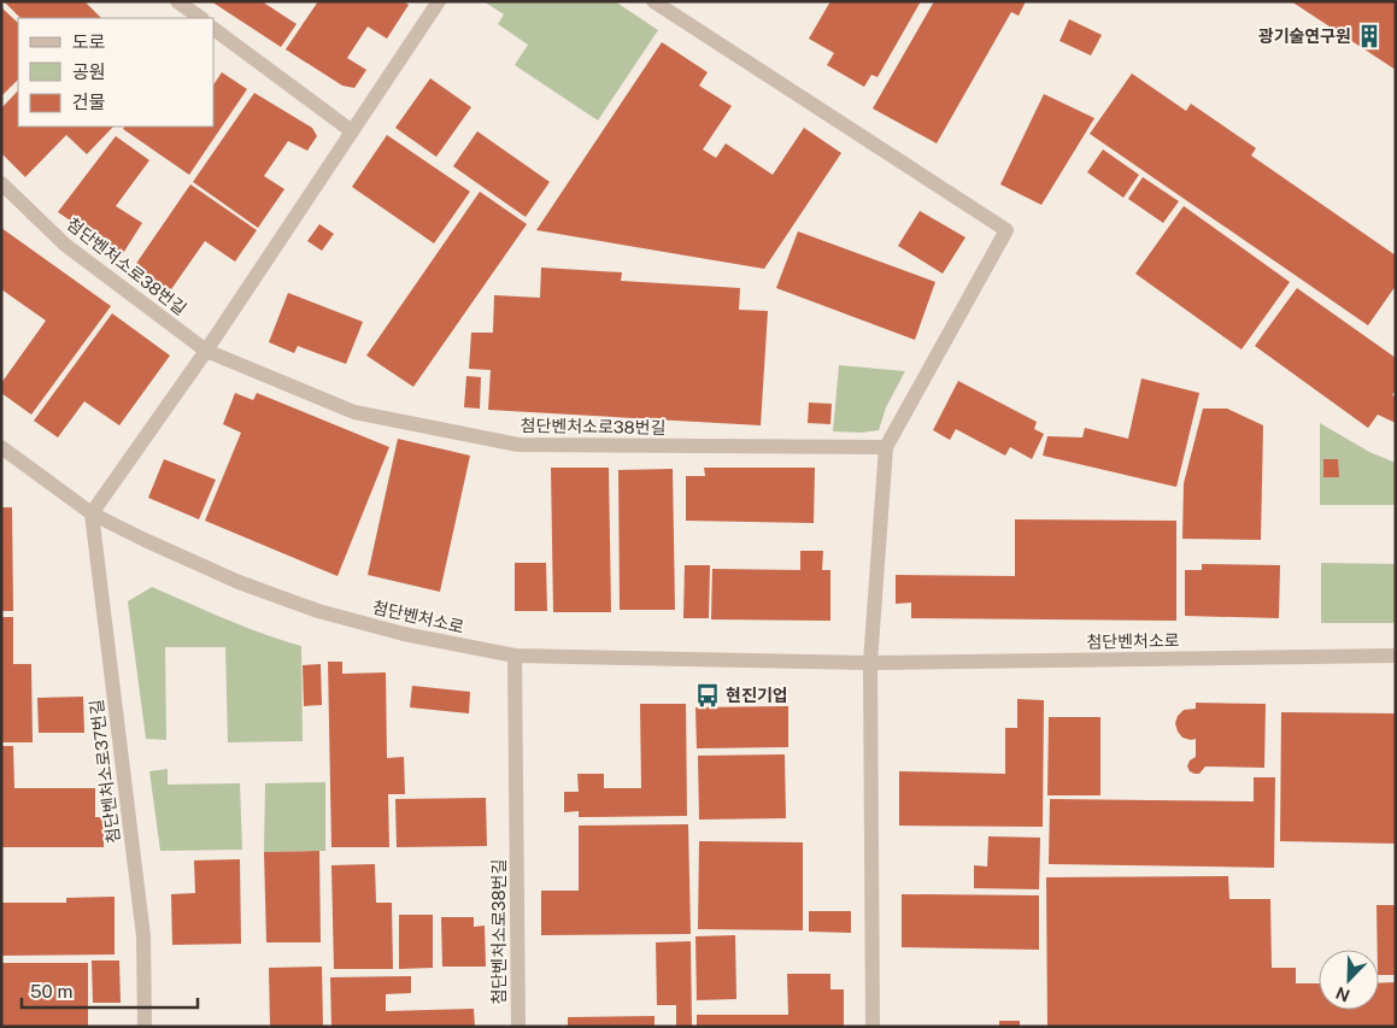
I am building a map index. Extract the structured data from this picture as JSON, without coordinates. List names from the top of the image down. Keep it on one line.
{"streets":{"street":["첨단벤처소로38번길","첨단벤처소로","첨단벤처소로37번길"]},"crossings":[["첨단벤처소로38번길","첨단벤처소로"],["첨단벤처소로","첨단벤처소로37번길"]],"places":{"building":["광기술연구원"],"bus stop":["현진기업"]},"legend":["도로","공원","건물"],"scale_bar":"50 m","north":"bottom left"}
